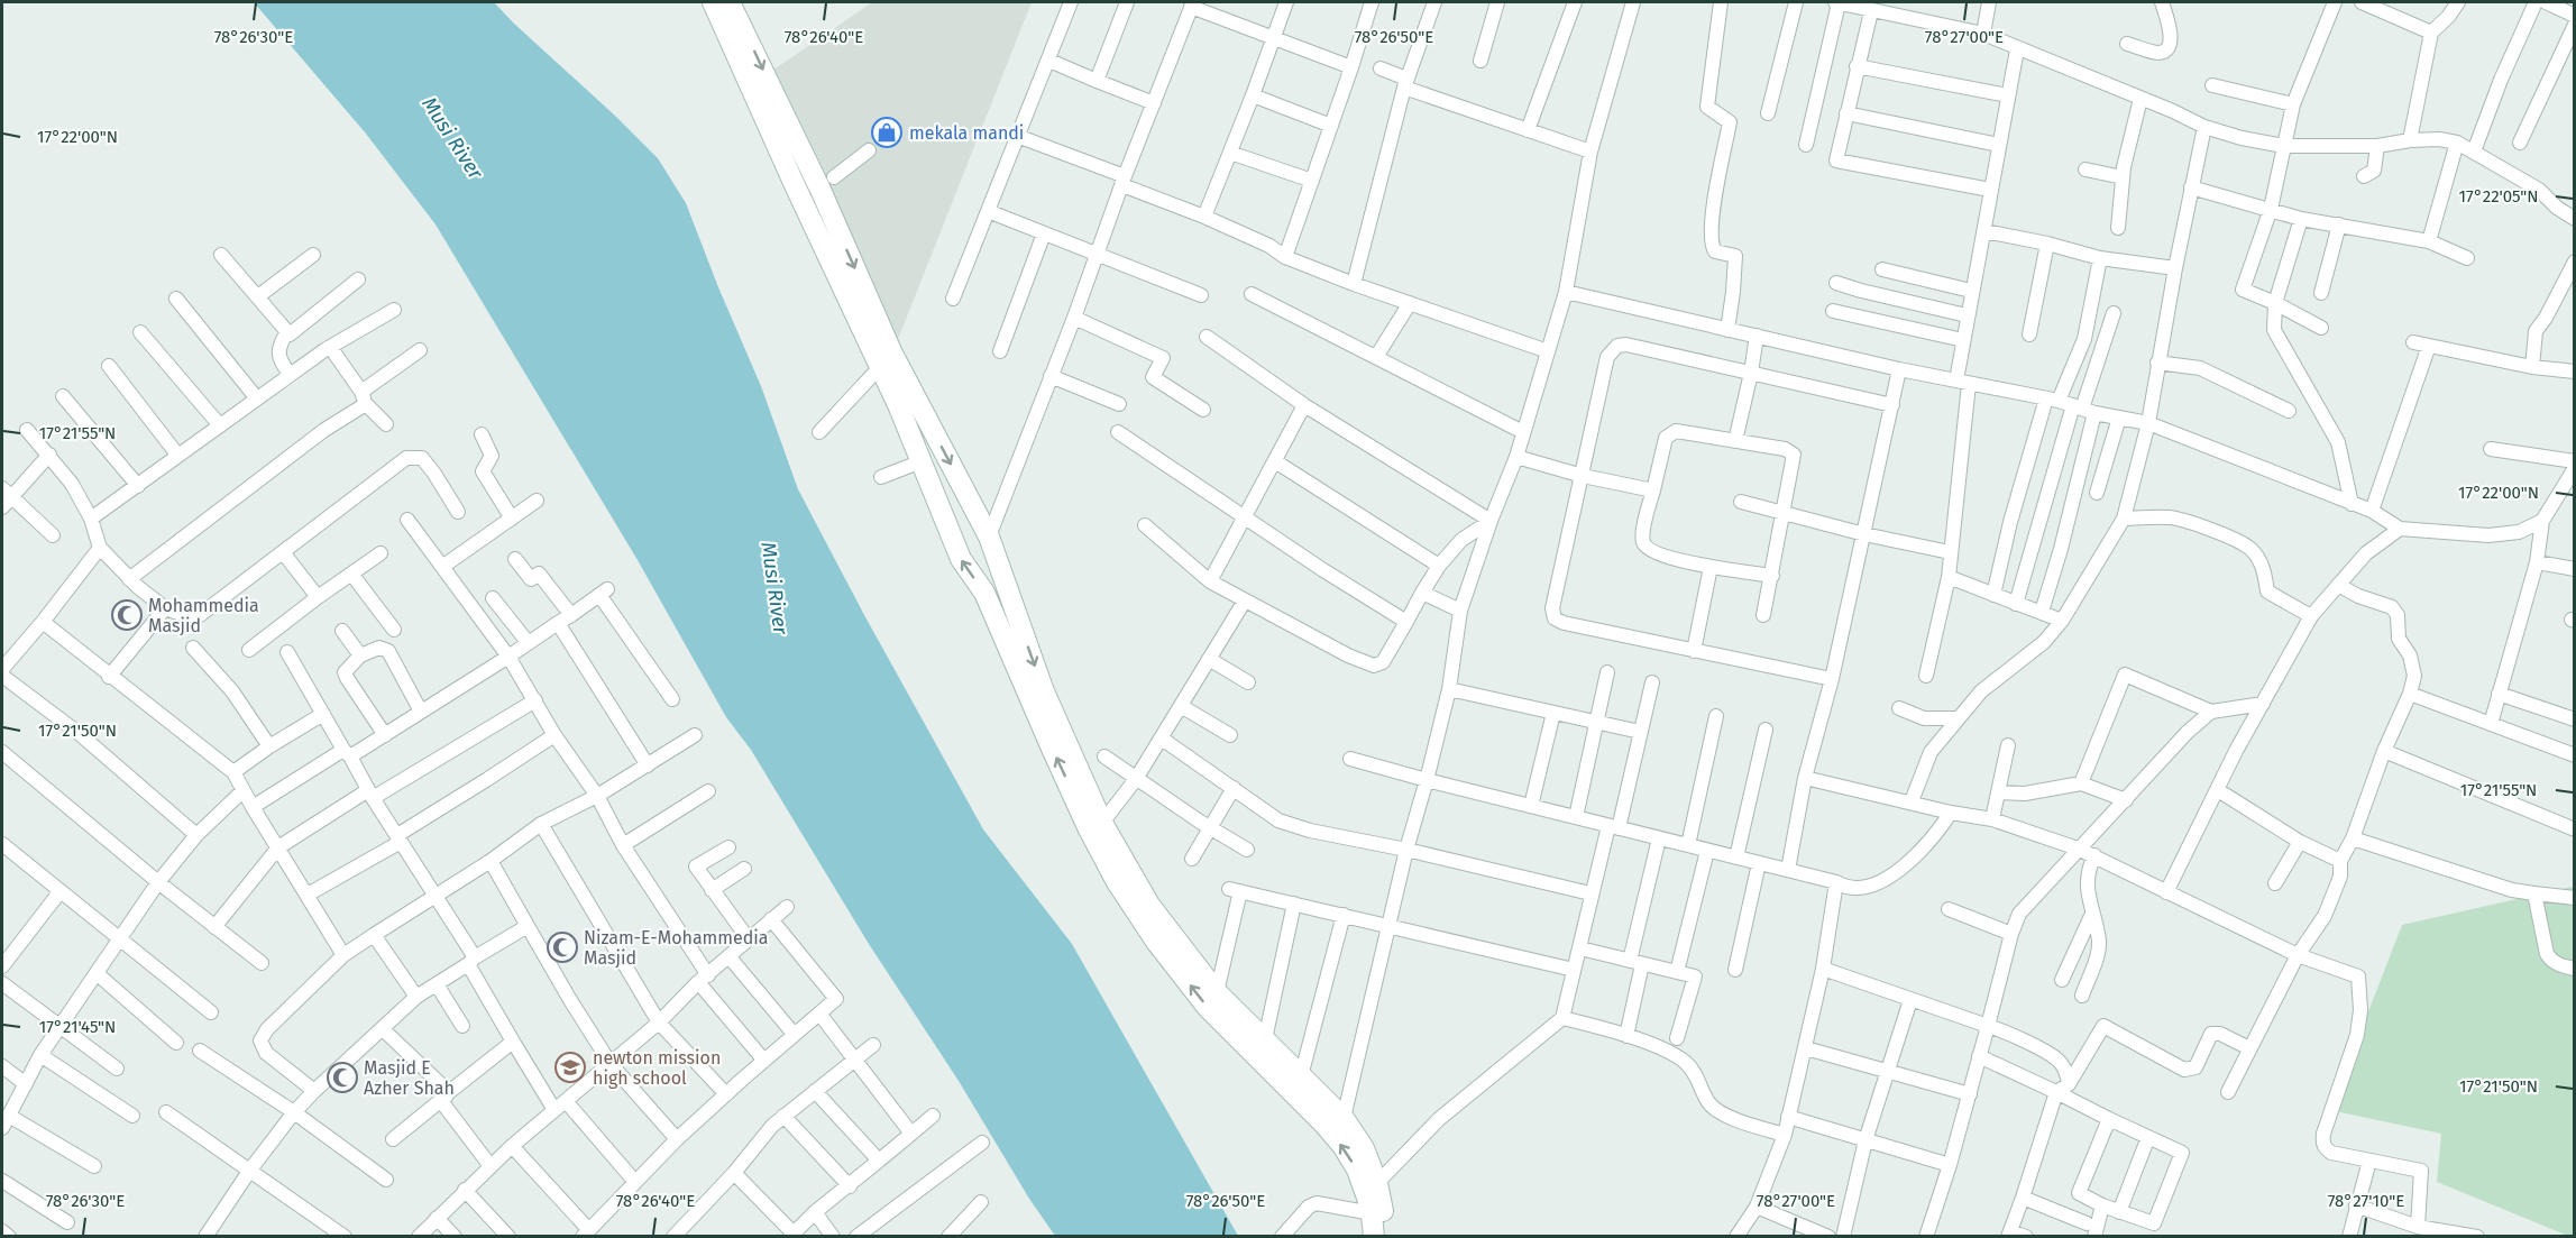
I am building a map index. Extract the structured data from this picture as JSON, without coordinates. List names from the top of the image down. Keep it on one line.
{"water":["Musi River"],"places":{"shop":["mekala mandi"],"mosque":["Mohammedia Masjid","Nizam-E-Mohammedia Masjid","Masjid E Azher Shah"],"school or university":["newton mission high school"]},"coordinates":["78°26'30\"E","78°26'40\"E","78°26'50\"E","78°27'00\"E","17°22'00\"N","17°22'05\"N","17°21'55\"N","17°21'50\"N","17°21'45\"N","78°27'10\"E"]}
